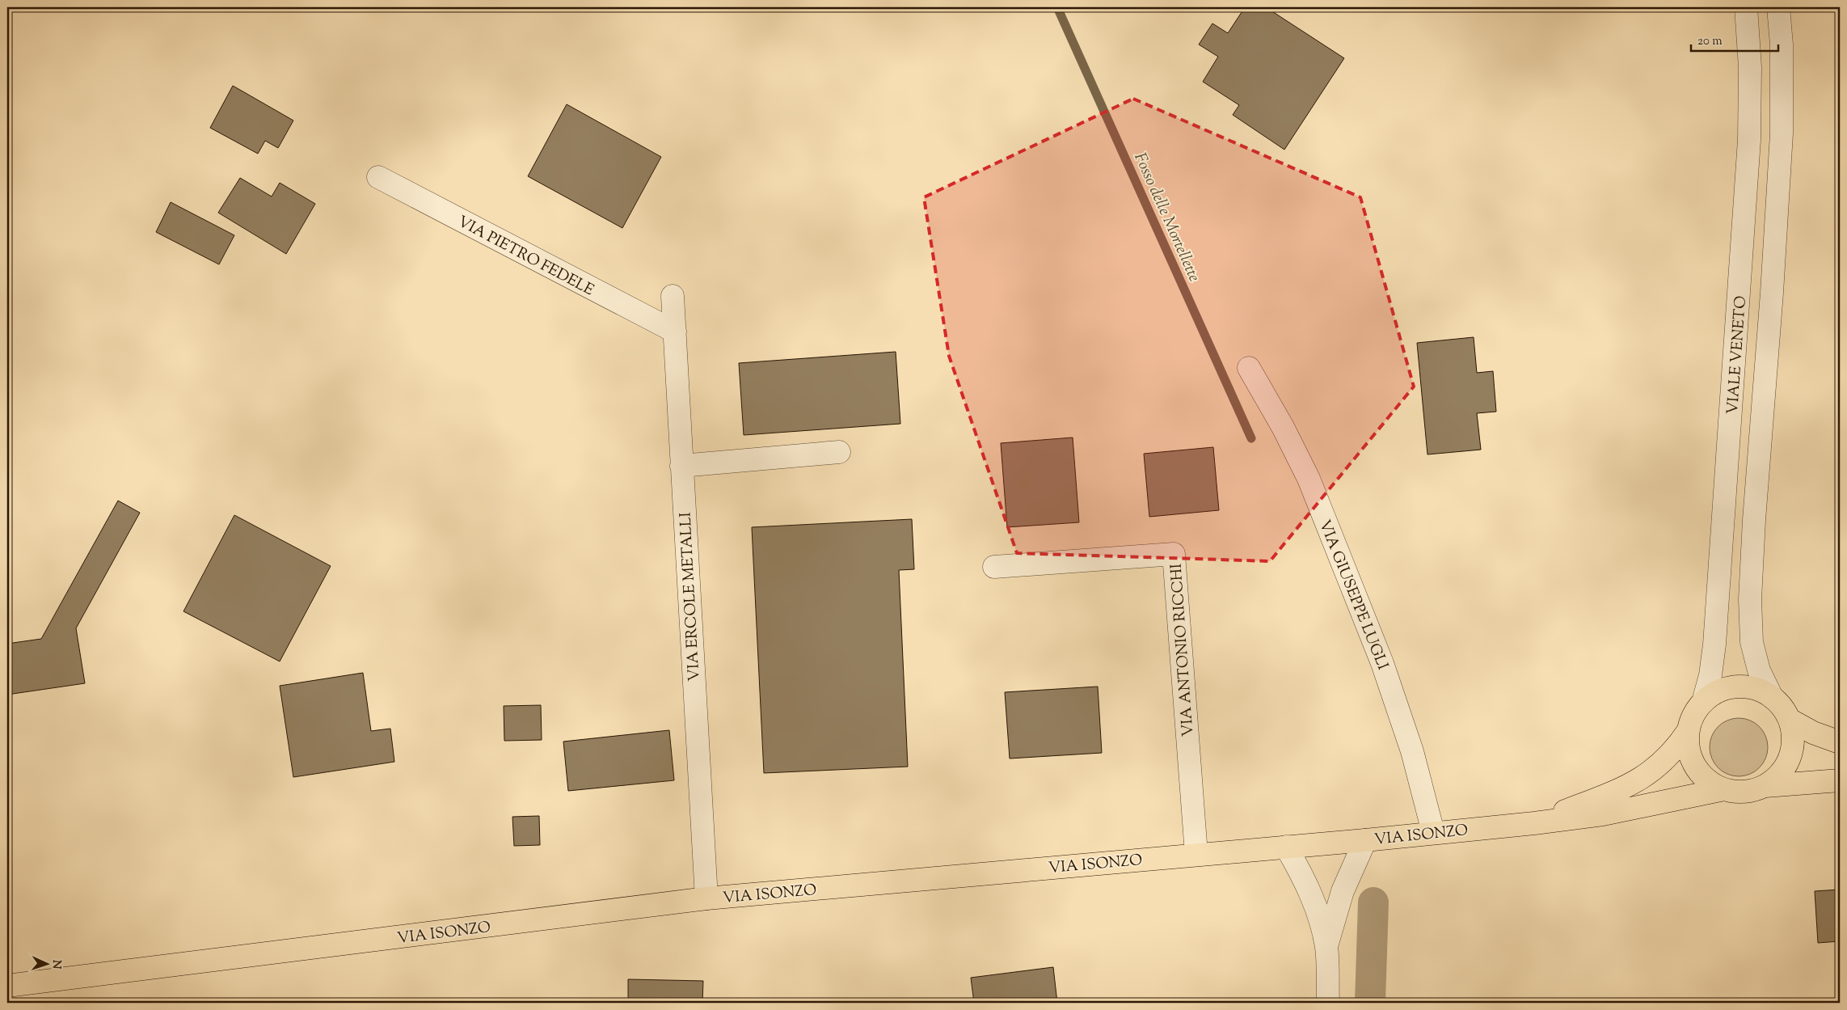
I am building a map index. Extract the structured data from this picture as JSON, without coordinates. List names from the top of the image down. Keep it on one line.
{"streets":{"main road":["VIA ISONZO"],"street":["VIA PIETRO FEDELE","VIALE VENETO","VIA GIUSEPPE LUGLI","VIA ERCOLE METALLI","VIA ANTONIO RICCHI"]},"crossings":[["VIA PIETRO FEDELE","VIA ERCOLE METALLI"],["VIALE VENETO","VIA ISONZO"],["VIA GIUSEPPE LUGLI","VIA ISONZO"],["VIA ERCOLE METALLI","VIA ISONZO"],["VIA ANTONIO RICCHI","VIA ISONZO"]],"water":["Fosso delle Mortellette"],"scale_bar":"20 m","north":"right"}
